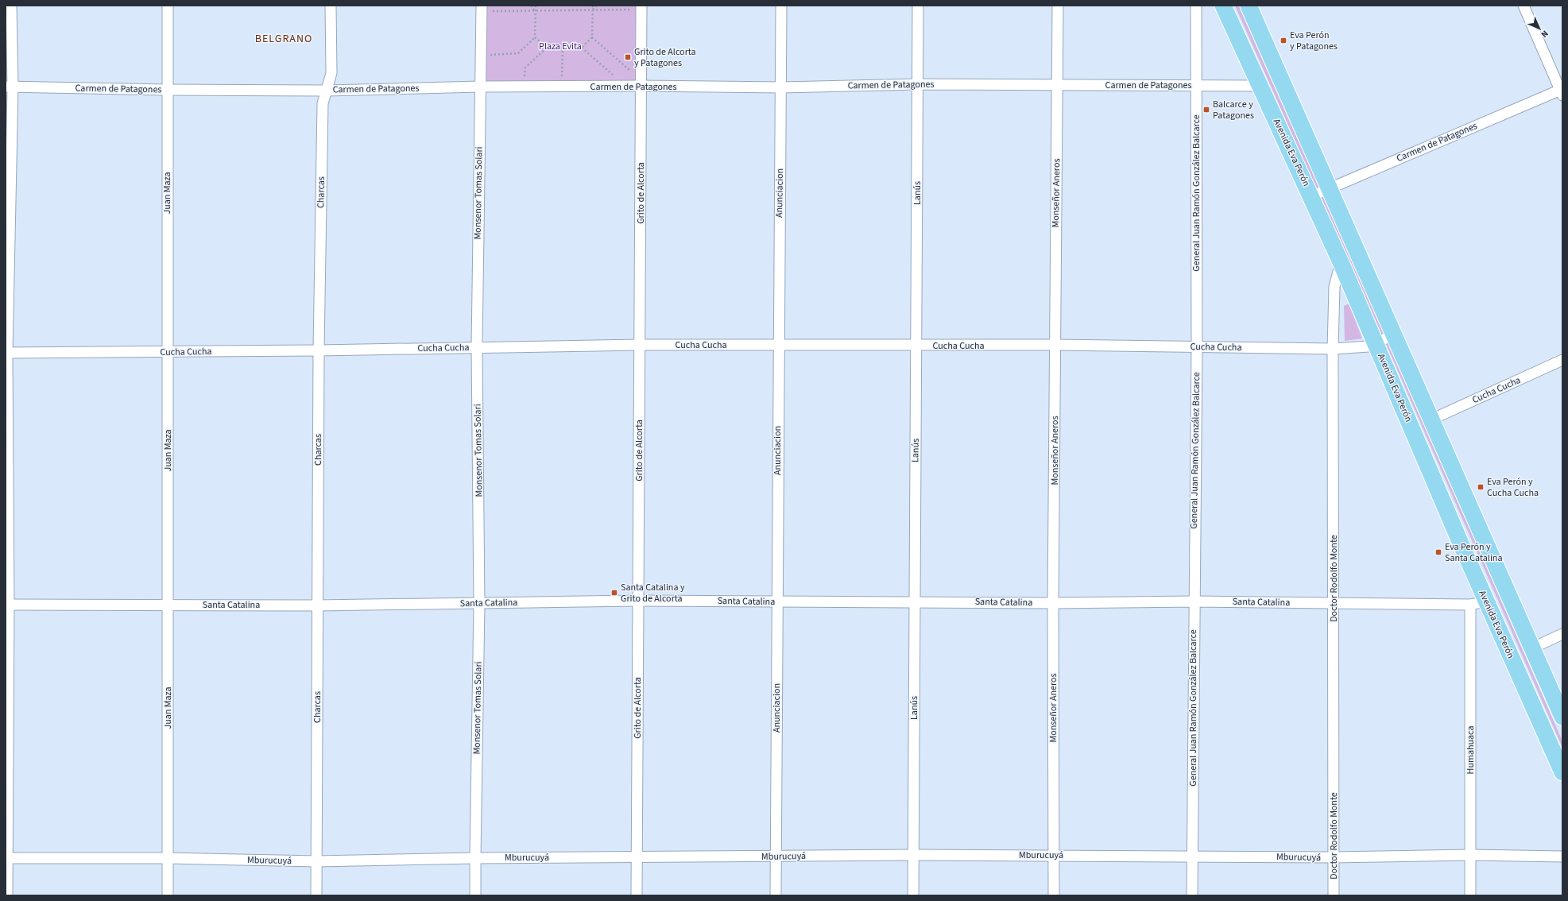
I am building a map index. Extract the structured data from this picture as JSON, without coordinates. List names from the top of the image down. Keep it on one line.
{"streets":{"main road":["Avenida Eva Perón"],"street":["Carmen de Patagones","Charcas","Juan Maza","Monsenor Tomas Solari","Grito de Alcorta","Anunciacion","Lanús","Monseñor Aneros","General Juan Ramón González Balcarce","Cucha Cucha","Doctor Rodolfo Monte","Santa Catalina","Humahuaca","Mburucuyá"]},"crossings":[["Carmen de Patagones","Avenida Eva Perón"],["Carmen de Patagones","Charcas"],["Carmen de Patagones","Juan Maza"],["Carmen de Patagones","Monsenor Tomas Solari"],["Carmen de Patagones","Grito de Alcorta"],["Carmen de Patagones","Anunciacion"],["Carmen de Patagones","Lanús"],["Carmen de Patagones","Monseñor Aneros"],["Carmen de Patagones","General Juan Ramón González Balcarce"],["Avenida Eva Perón","Cucha Cucha"],["Avenida Eva Perón","Doctor Rodolfo Monte"],["Avenida Eva Perón","Santa Catalina"],["Avenida Eva Perón","Humahuaca"],["Charcas","Cucha Cucha"],["Charcas","Santa Catalina"],["Charcas","Mburucuyá"],["Juan Maza","Cucha Cucha"],["Juan Maza","Santa Catalina"],["Juan Maza","Mburucuyá"],["Monsenor Tomas Solari","Cucha Cucha"],["Monsenor Tomas Solari","Santa Catalina"],["Monsenor Tomas Solari","Mburucuyá"],["Grito de Alcorta","Cucha Cucha"],["Grito de Alcorta","Santa Catalina"],["Grito de Alcorta","Mburucuyá"],["Anunciacion","Cucha Cucha"],["Anunciacion","Santa Catalina"],["Anunciacion","Mburucuyá"],["Lanús","Cucha Cucha"],["Lanús","Santa Catalina"],["Lanús","Mburucuyá"],["Monseñor Aneros","Cucha Cucha"],["Monseñor Aneros","Santa Catalina"],["Monseñor Aneros","Mburucuyá"],["General Juan Ramón González Balcarce","Cucha Cucha"],["General Juan Ramón González Balcarce","Santa Catalina"],["General Juan Ramón González Balcarce","Mburucuyá"],["Cucha Cucha","Doctor Rodolfo Monte"],["Doctor Rodolfo Monte","Santa Catalina"],["Doctor Rodolfo Monte","Mburucuyá"],["Santa Catalina","Humahuaca"],["Humahuaca","Mburucuyá"]],"districts":["BELGRANO"],"parks":["Plaza Evita"],"places":{"transit":["Eva Perón y Patagones","Grito de Alcorta y Patagones","Balcarce y Patagones","Eva Perón y Cucha Cucha","Eva Perón y Santa Catalina","Santa Catalina y Grito de Alcorta"]},"north":"bottom right"}
